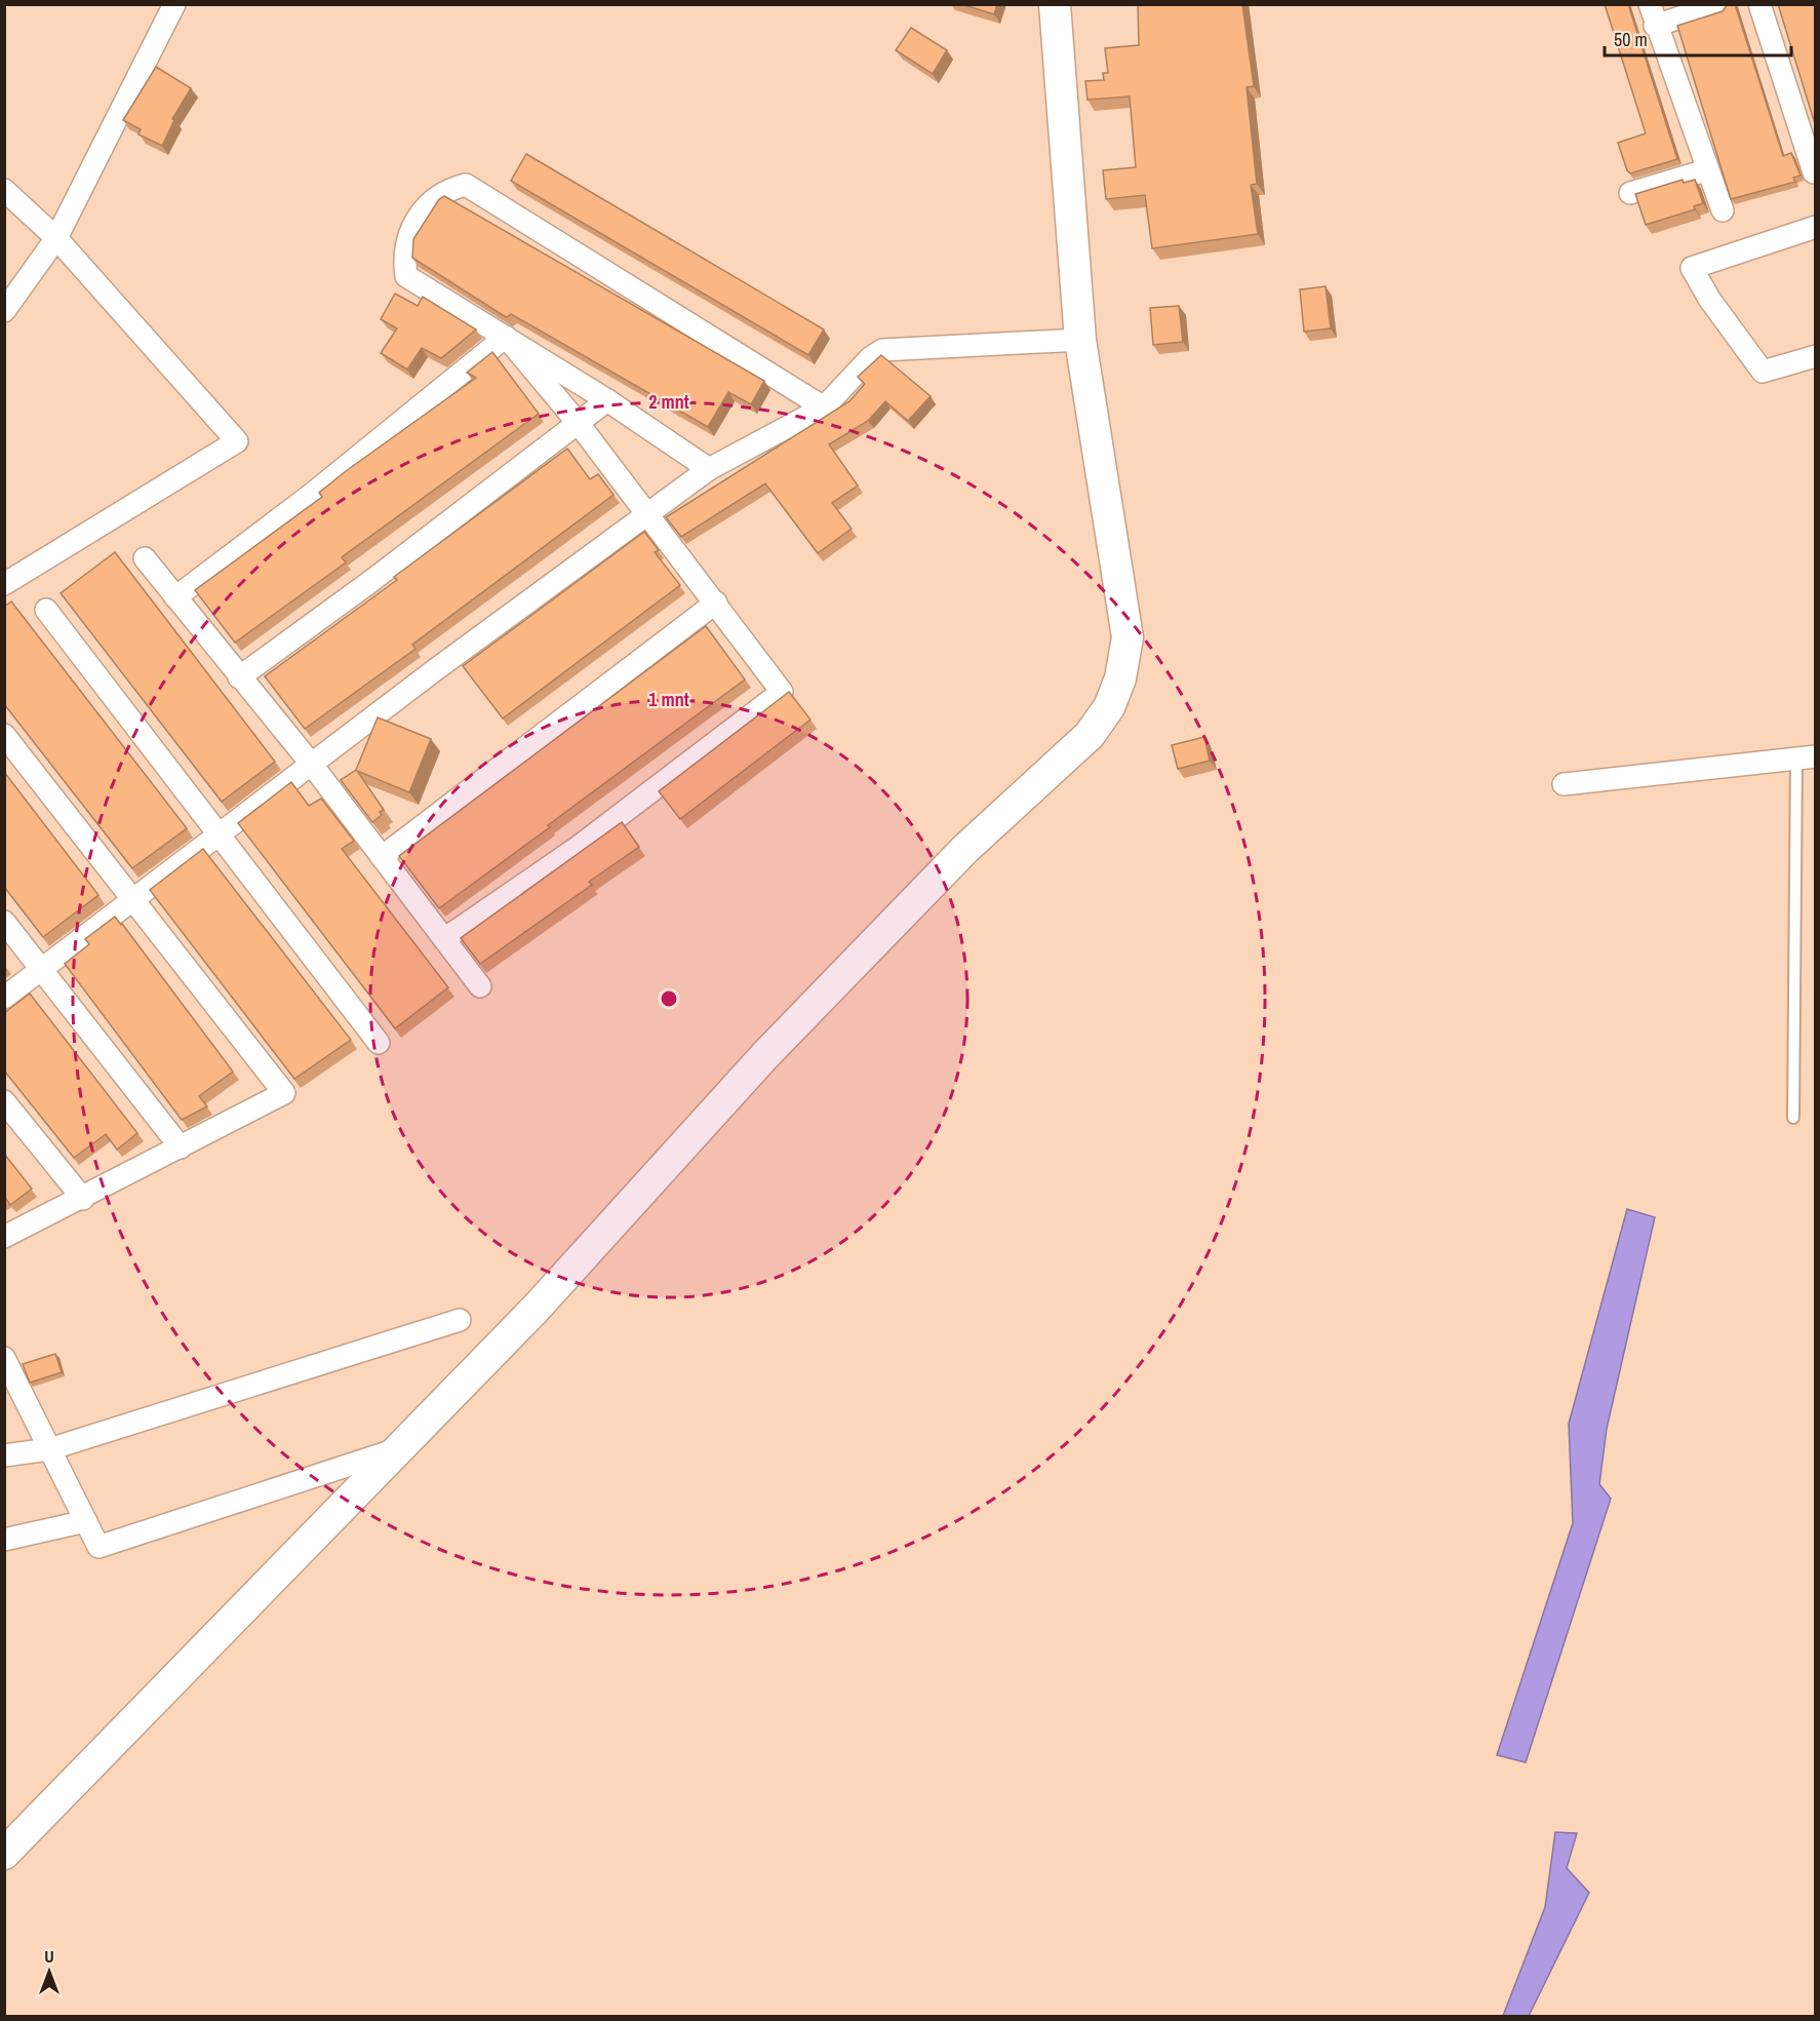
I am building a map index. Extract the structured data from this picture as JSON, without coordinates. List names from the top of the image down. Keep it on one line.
{"scale_bar":"50 m","north":"top","rings":["2 mnt","1 mnt"]}
